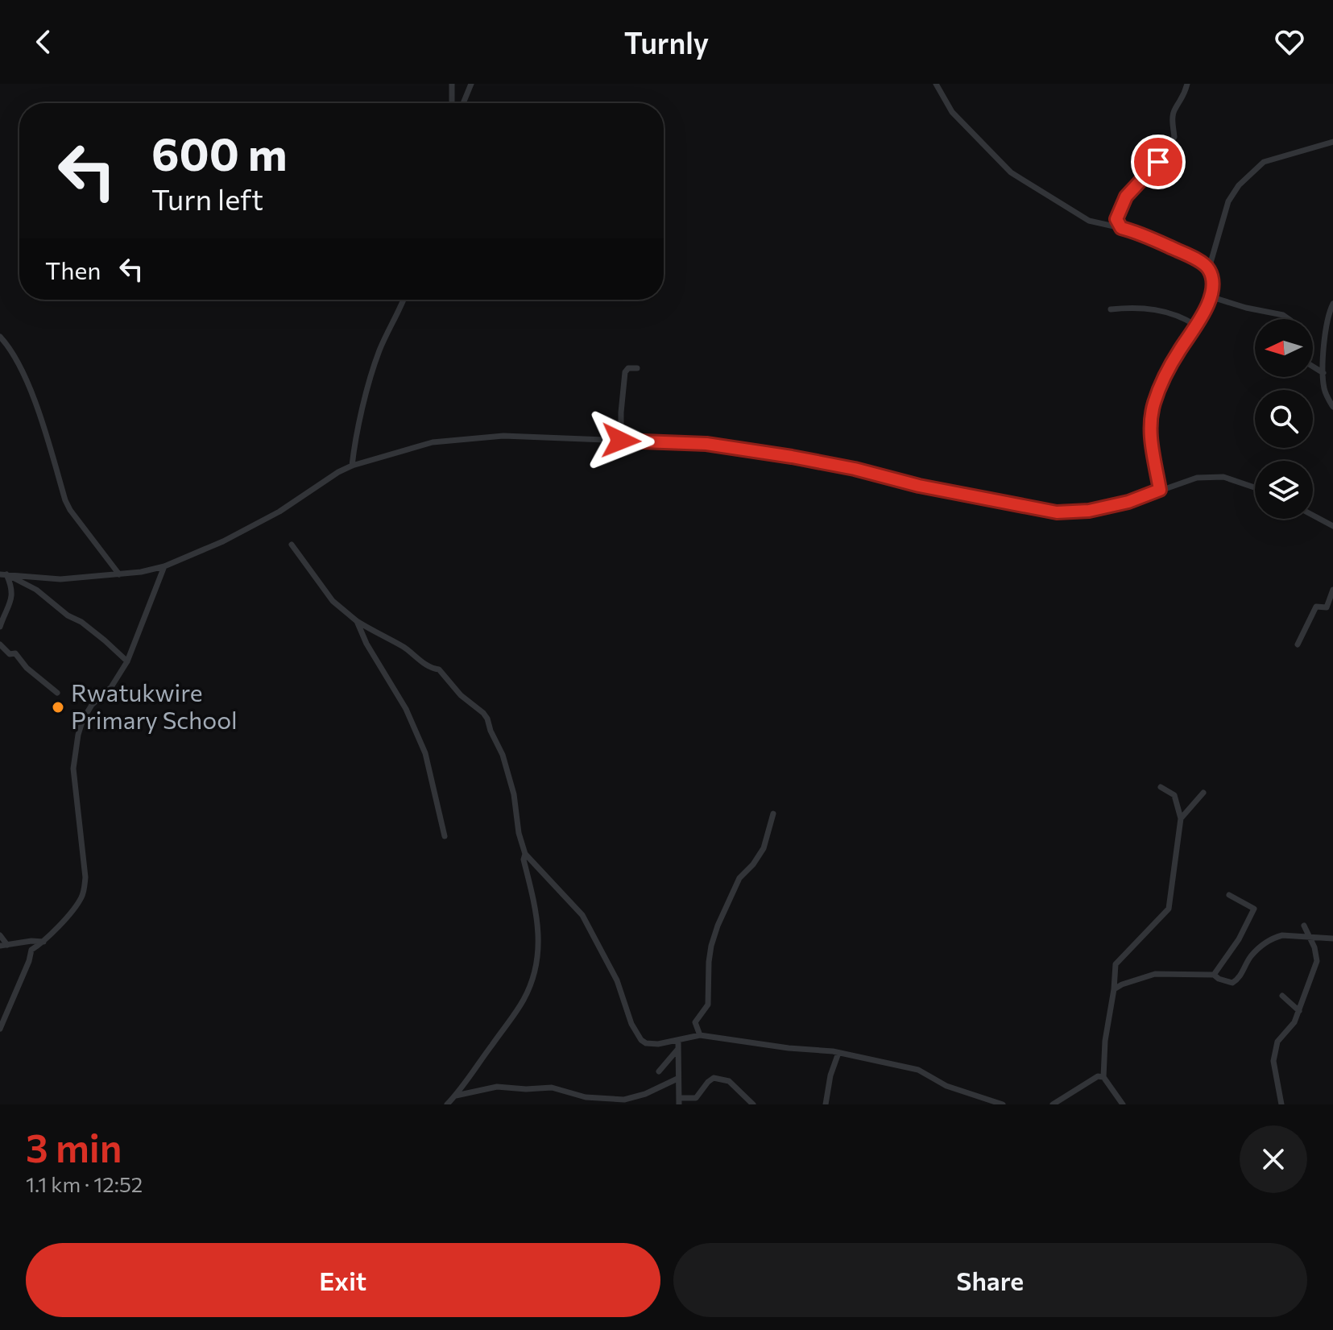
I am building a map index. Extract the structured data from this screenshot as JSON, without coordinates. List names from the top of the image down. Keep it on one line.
{"places":["Rwatukwire Primary School"],"north":"left","page":{"header":"Turnly","turn":["600 m","Turn left"],"then":"Then","heading":["3 min","1.1 km · 12:52"],"buttons":["Exit","Share"]}}
